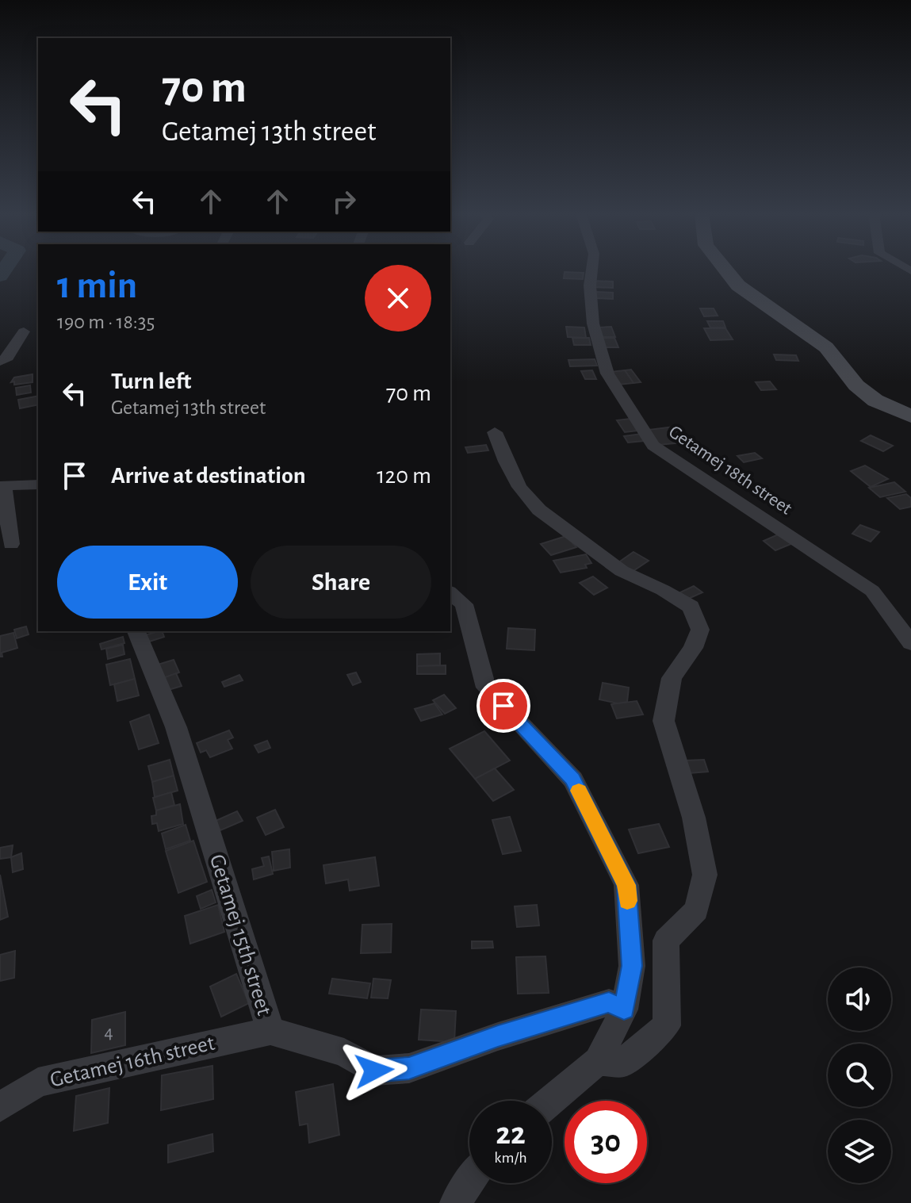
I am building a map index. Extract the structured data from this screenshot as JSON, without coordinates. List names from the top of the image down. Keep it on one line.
{"streets":{"street":["Getamej 18th street","Getamej 15th street","Getamej 16th street"]},"crossings":[["Getamej 15th street","Getamej 16th street"]],"house_numbers":["4"],"page":{"turn":["70 m","Getamej 13th street"],"heading":["1 min","190 m · 18:35"],"list":[{"name":"Turn left","note":"Getamej 13th street","value":"70 m"},{"name":"Arrive at destination","value":"120 m"}],"buttons":["Exit","Share"],"speed":"22 km/h","limit":"30"}}
